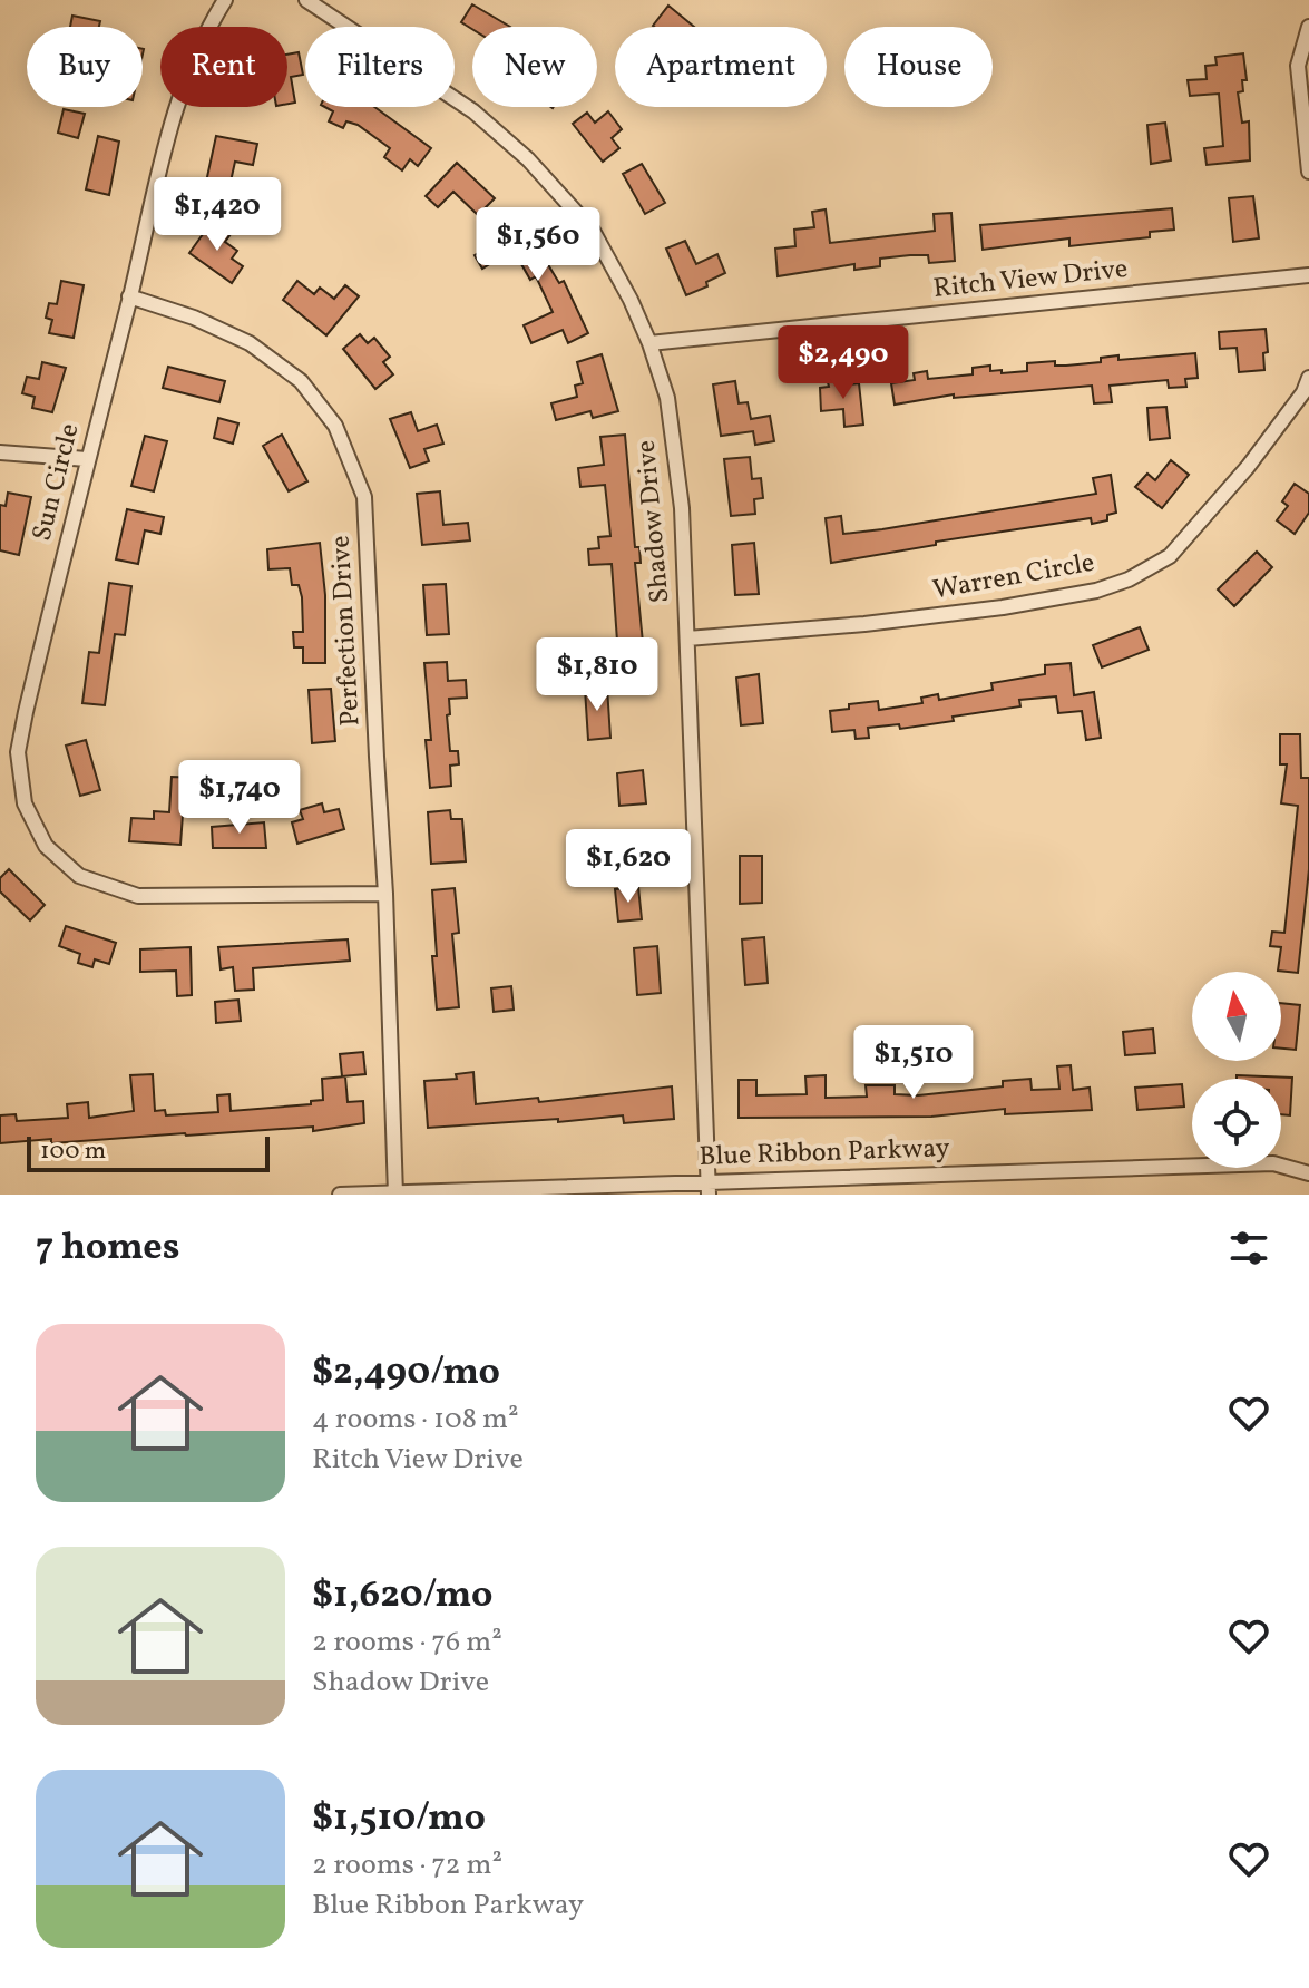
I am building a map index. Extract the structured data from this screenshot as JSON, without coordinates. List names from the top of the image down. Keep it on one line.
{"streets":{"street":["Ritch View Drive","Sun Circle","Shadow Drive","Warren Circle","Perfection Drive","Blue Ribbon Parkway"]},"crossings":[["Ritch View Drive","Shadow Drive"],["Sun Circle","Perfection Drive"],["Shadow Drive","Warren Circle"],["Shadow Drive","Blue Ribbon Parkway"],["Perfection Drive","Blue Ribbon Parkway"]],"scale_bar":"100 m","north":"top","page":{"chip":["Buy","Rent","Filters","New","Apartment","House"],"price":["$1,420","$1,560","$2,490","$1,810","$1,740","$1,620","$1,510"],"scale":"100 m","heading":"7 homes","list":[{"name":"$2,490/mo","note":"4 rooms · 108 m² · Ritch View Drive"},{"name":"$1,620/mo","note":"2 rooms · 76 m² · Shadow Drive"},{"name":"$1,510/mo","note":"2 rooms · 72 m² · Blue Ribbon Parkway"}]}}
